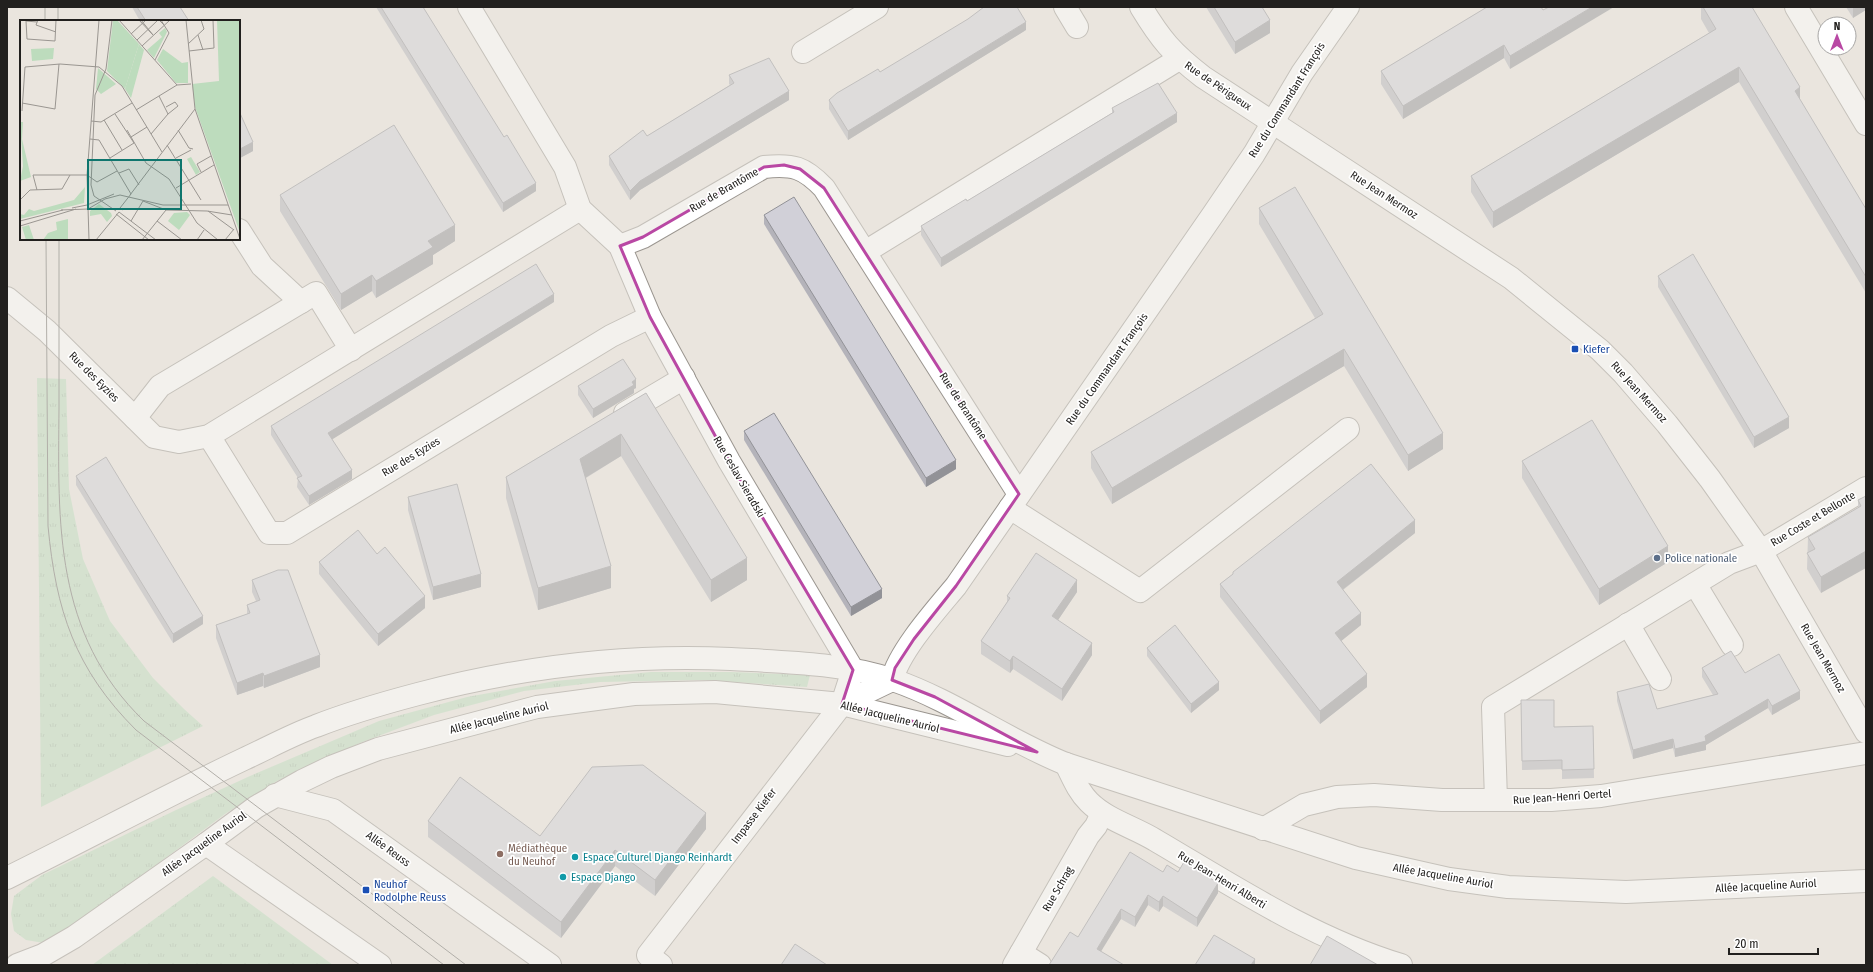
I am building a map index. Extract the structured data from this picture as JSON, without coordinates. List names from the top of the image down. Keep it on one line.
{"streets":{"street":["Rue de Périgueux","Rue du Commandant François","Rue de Brantôme","Rue Jean Mermoz","Rue des Eyzies","Rue Ceslav Sieradski","Rue Coste et Bellonte","Allée Jacqueline Auriol","Rue Jean-Henri Oertel","Impasse Kiefer","Allée Reuss","Rue Jean-Henri Alberti","Rue Schrag"]},"crossings":[["Rue de Périgueux","Rue du Commandant François"],["Rue de Périgueux","Rue Jean Mermoz"],["Rue du Commandant François","Rue de Brantôme"],["Rue du Commandant François","Rue Jean Mermoz"],["Rue du Commandant François","Allée Jacqueline Auriol"],["Rue de Brantôme","Rue Ceslav Sieradski"],["Rue Jean Mermoz","Rue Coste et Bellonte"],["Rue des Eyzies","Rue Ceslav Sieradski"],["Rue Ceslav Sieradski","Allée Jacqueline Auriol"],["Rue Coste et Bellonte","Rue Jean-Henri Oertel"],["Allée Jacqueline Auriol","Rue Jean-Henri Oertel"],["Allée Jacqueline Auriol","Impasse Kiefer"],["Allée Jacqueline Auriol","Allée Reuss"],["Allée Jacqueline Auriol","Rue Jean-Henri Alberti"],["Rue Jean-Henri Alberti","Rue Schrag"]],"places":{"transit":["Kiefer","Neuhof Rodolphe Reuss"],"other":["Police nationale","Médiathèque du Neuhof","Espace Culturel Django Reinhardt","Espace Django"]},"scale_bar":"20 m","north":"top"}
